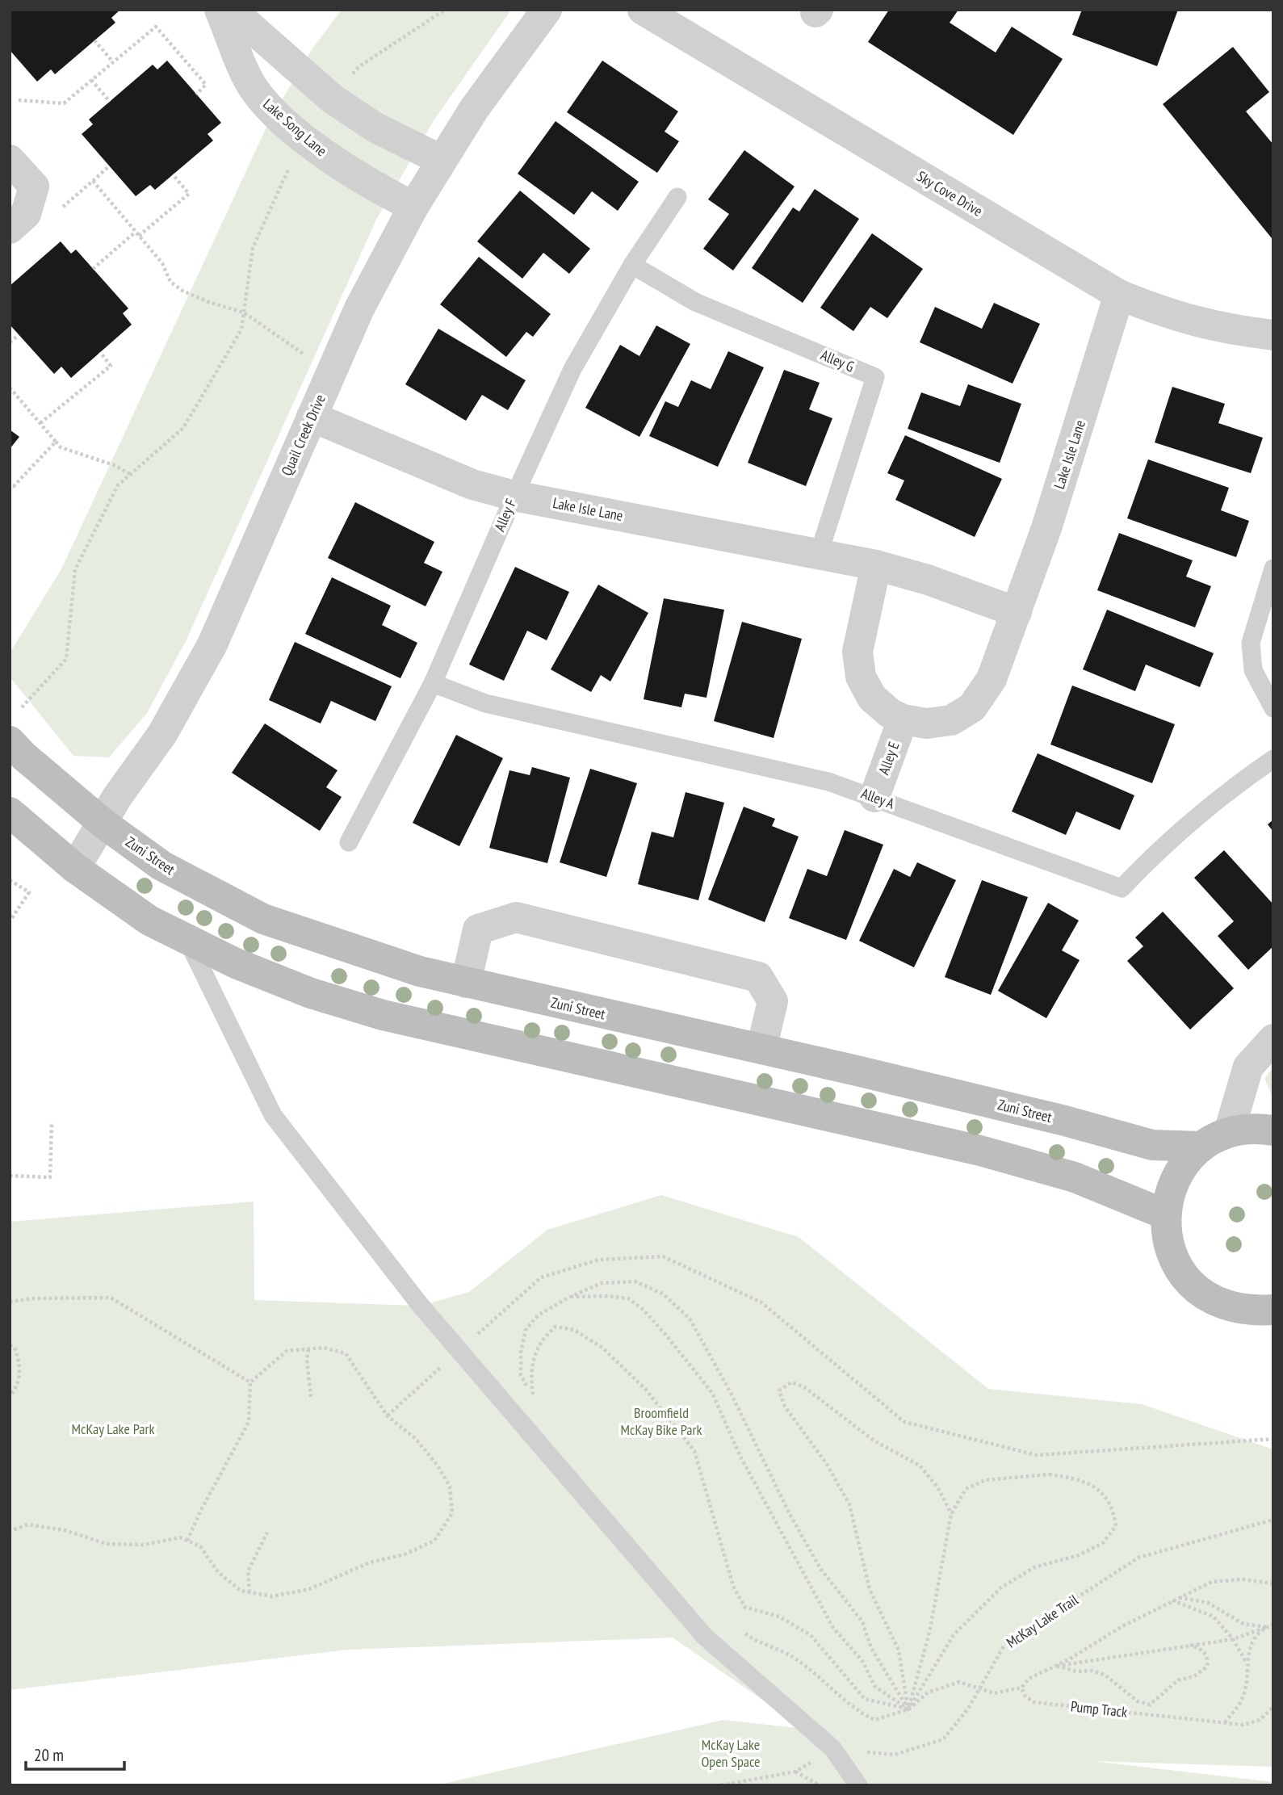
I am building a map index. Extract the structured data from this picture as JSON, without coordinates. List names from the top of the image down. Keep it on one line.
{"streets":{"main road":["Zuni Street"],"street":["Lake Song Lane","Sky Cove Drive","Quail Creek Drive","Lake Isle Lane","Alley E"],"lane":["Alley G","Alley F","Alley A"],"path":["McKay Lake Trail","Pump Track"]},"crossings":[["Lake Song Lane","Quail Creek Drive"],["Sky Cove Drive","Lake Isle Lane"],["Alley G","Lake Isle Lane"],["Alley G","Alley F"],["Quail Creek Drive","Lake Isle Lane"],["Quail Creek Drive","Zuni Street"],["Lake Isle Lane","Alley F"],["Lake Isle Lane","Alley E"],["Alley F","Alley A"],["Alley E","Alley A"]],"parks":["Broomfield McKay Bike Park","McKay Lake Park","McKay Lake Open Space"],"scale_bar":"20 m"}
